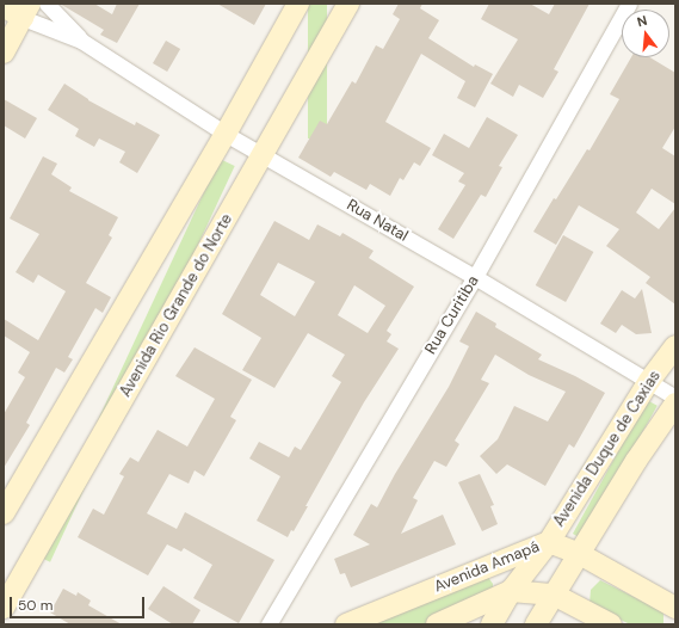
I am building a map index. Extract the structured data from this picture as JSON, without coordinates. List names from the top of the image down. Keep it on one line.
{"streets":{"main road":["Avenida Rio Grande do Norte","Avenida Duque de Caxias","Avenida Amapá"],"street":["Rua Natal","Rua Curitiba"]},"crossings":[["Rua Natal","Avenida Rio Grande do Norte"],["Rua Natal","Rua Curitiba"],["Rua Natal","Avenida Duque de Caxias"],["Avenida Duque de Caxias","Avenida Amapá"]],"scale_bar":"50 m","north":"top"}
